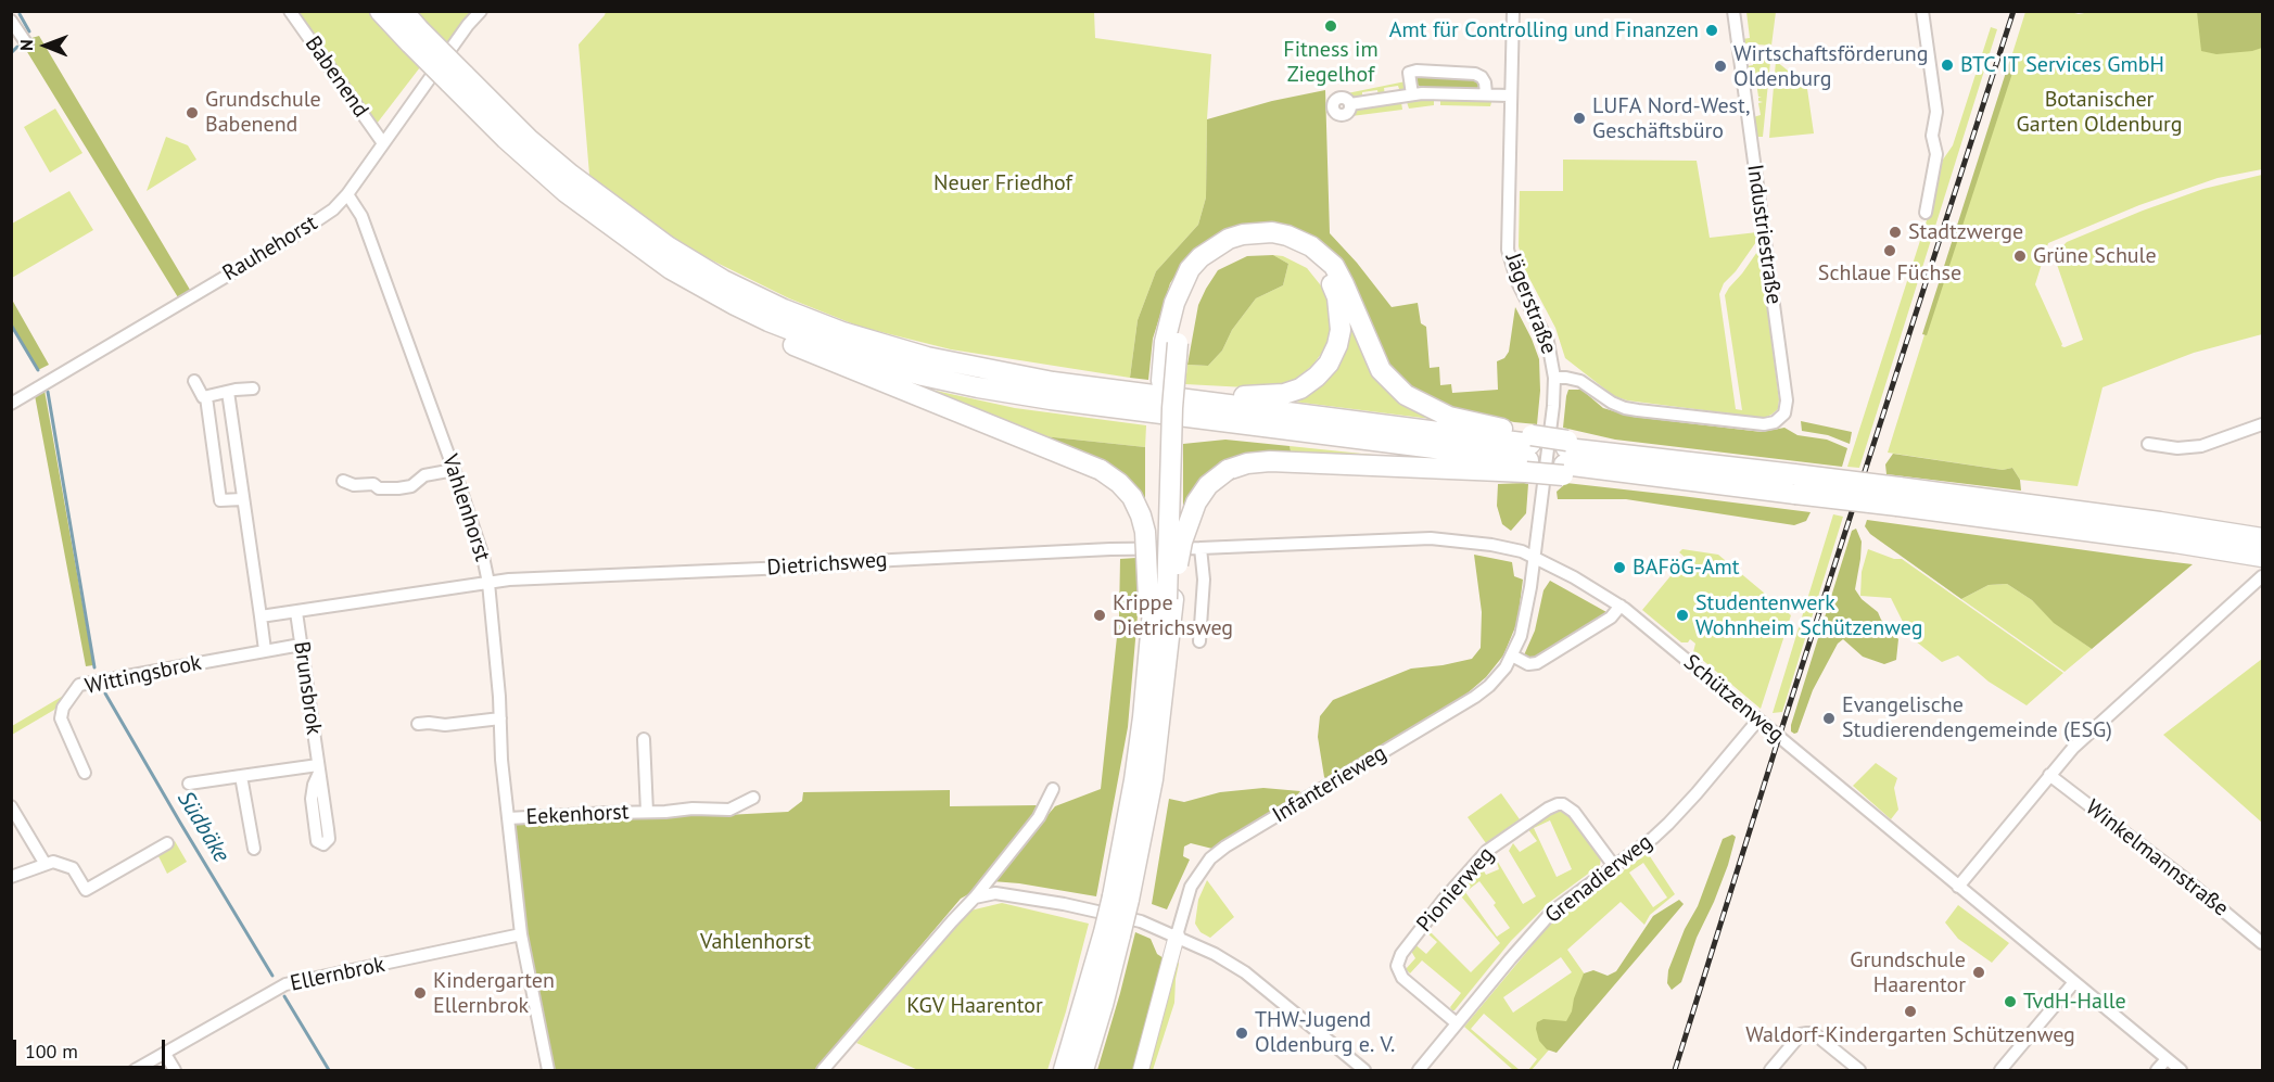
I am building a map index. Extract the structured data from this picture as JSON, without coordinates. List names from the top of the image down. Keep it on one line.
{"streets":{"street":["Babenend","Industriestraße","Rauhehorst","Jägerstraße","Vahlenhorst","Dietrichsweg","Wittingsbrok","Brunsbrok","Schützenweg","Infanterieweg","Eekenhorst","Winkelmannstraße","Grenadierweg","Pionierweg","Ellernbrok"]},"crossings":[["Babenend","Rauhehorst"],["Industriestraße","Jägerstraße"],["Rauhehorst","Vahlenhorst"],["Jägerstraße","Schützenweg"],["Jägerstraße","Infanterieweg"],["Vahlenhorst","Dietrichsweg"],["Vahlenhorst","Eekenhorst"],["Vahlenhorst","Ellernbrok"],["Dietrichsweg","Schützenweg"],["Wittingsbrok","Brunsbrok"],["Schützenweg","Infanterieweg"],["Schützenweg","Grenadierweg"],["Grenadierweg","Pionierweg"]],"water":["Südbäke"],"parks":["Botanischer Garten Oldenburg","Neuer Friedhof","Vahlenhorst","KGV Haarentor"],"places":["Fitness im Ziegelhof","Amt für Controlling und Finanzen","BTC IT Services GmbH","Wirtschaftsförderung Oldenburg","Grundschule Babenend","LUFA Nord-West, Geschäftsbüro","Stadtzwerge","Schlaue Füchse","Grüne Schule","BAFöG-Amt","Krippe Dietrichsweg","Studentenwerk Wohnheim Schützenweg","Evangelische Studierendengemeinde (ESG)","Grundschule Haarentor","Kindergarten Ellernbrok","TvdH-Halle","Waldorf-Kindergarten Schützenweg","THW-Jugend Oldenburg e. V."],"scale_bar":"100 m","north":"left"}
